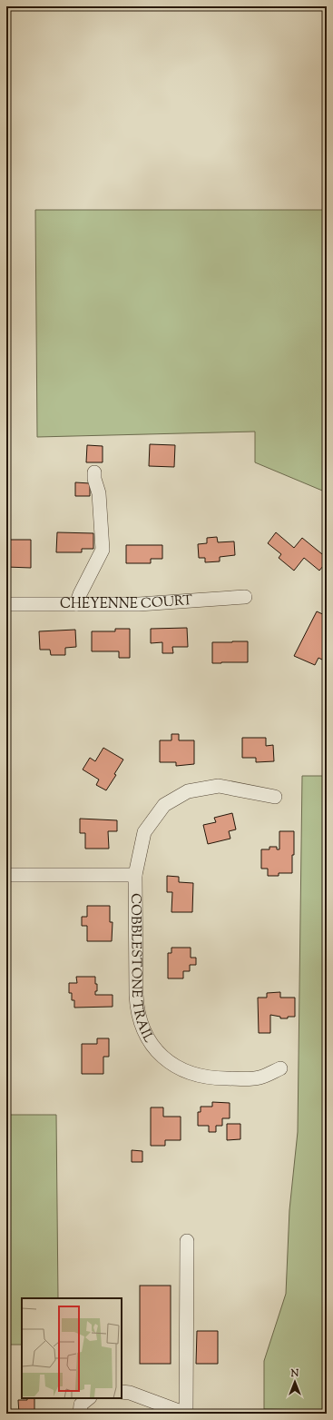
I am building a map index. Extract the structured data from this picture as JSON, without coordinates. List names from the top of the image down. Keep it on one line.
{"streets":{"street":["CHEYENNE COURT","COBBLESTONE TRAIL"]},"north":"top"}
